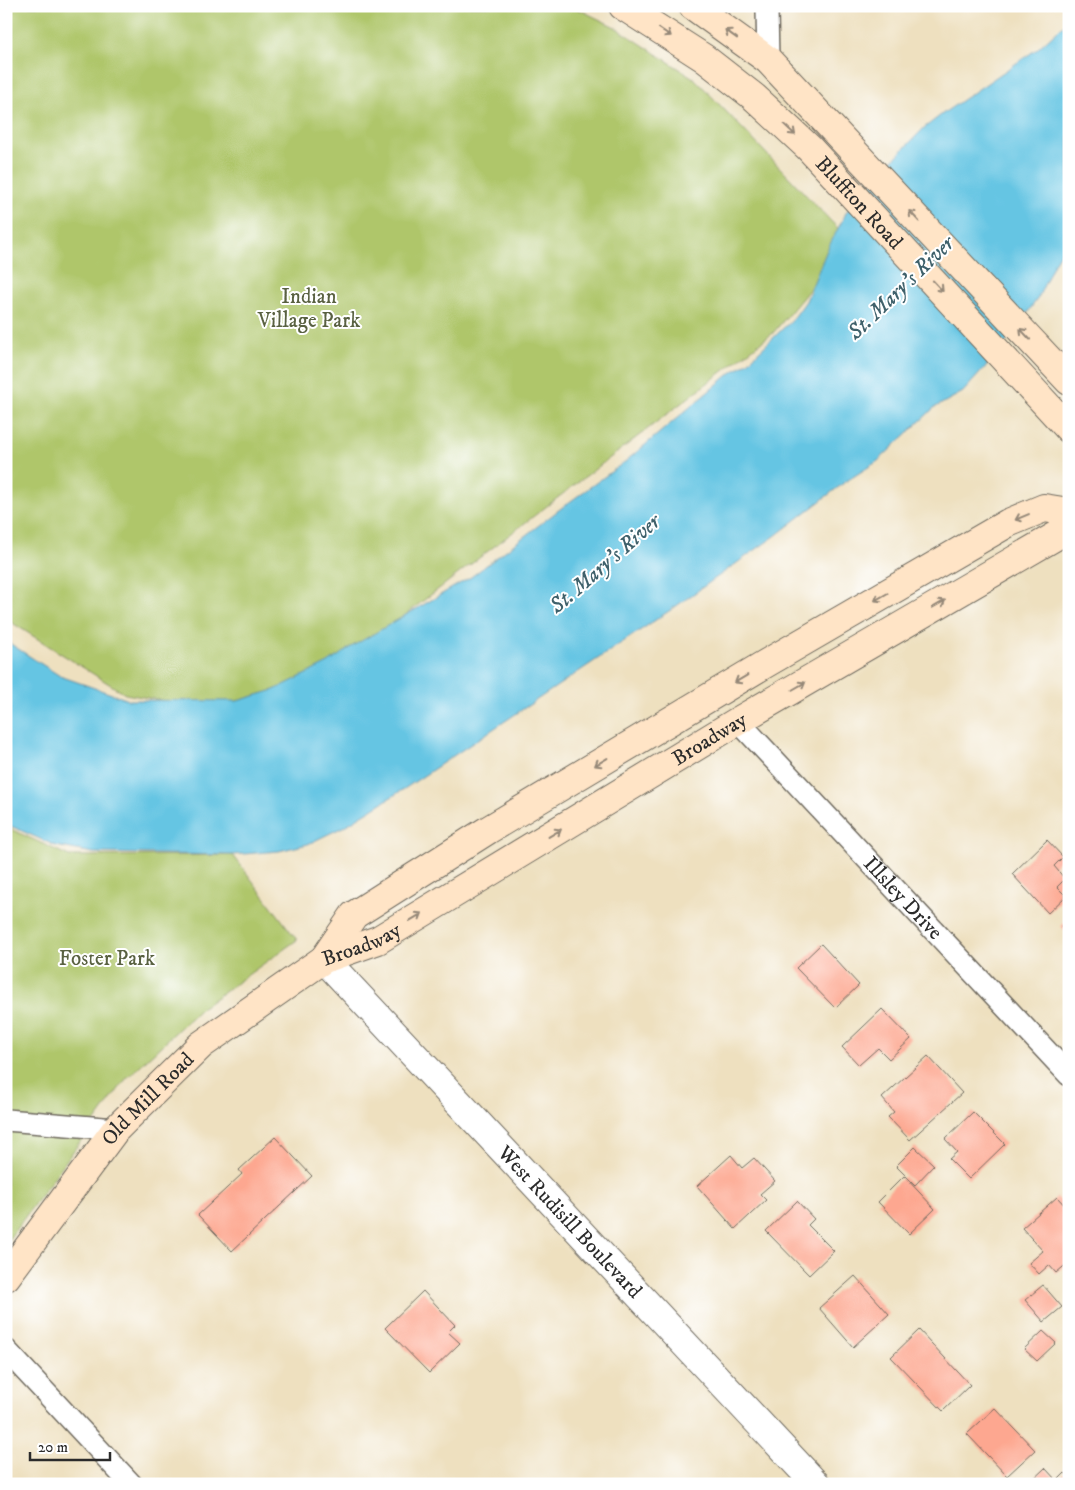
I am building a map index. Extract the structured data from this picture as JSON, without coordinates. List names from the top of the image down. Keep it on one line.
{"streets":{"main road":["Bluffton Road","Broadway","Old Mill Road"],"street":["Illsley Drive","West Rudisill Boulevard"]},"crossings":[["Broadway","Illsley Drive"],["Broadway","Old Mill Road"],["Broadway","West Rudisill Boulevard"],["Old Mill Road","West Rudisill Boulevard"]],"water":["St. Mary's River"],"parks":["Indian Village Park","Foster Park"],"scale_bar":"20 m"}
